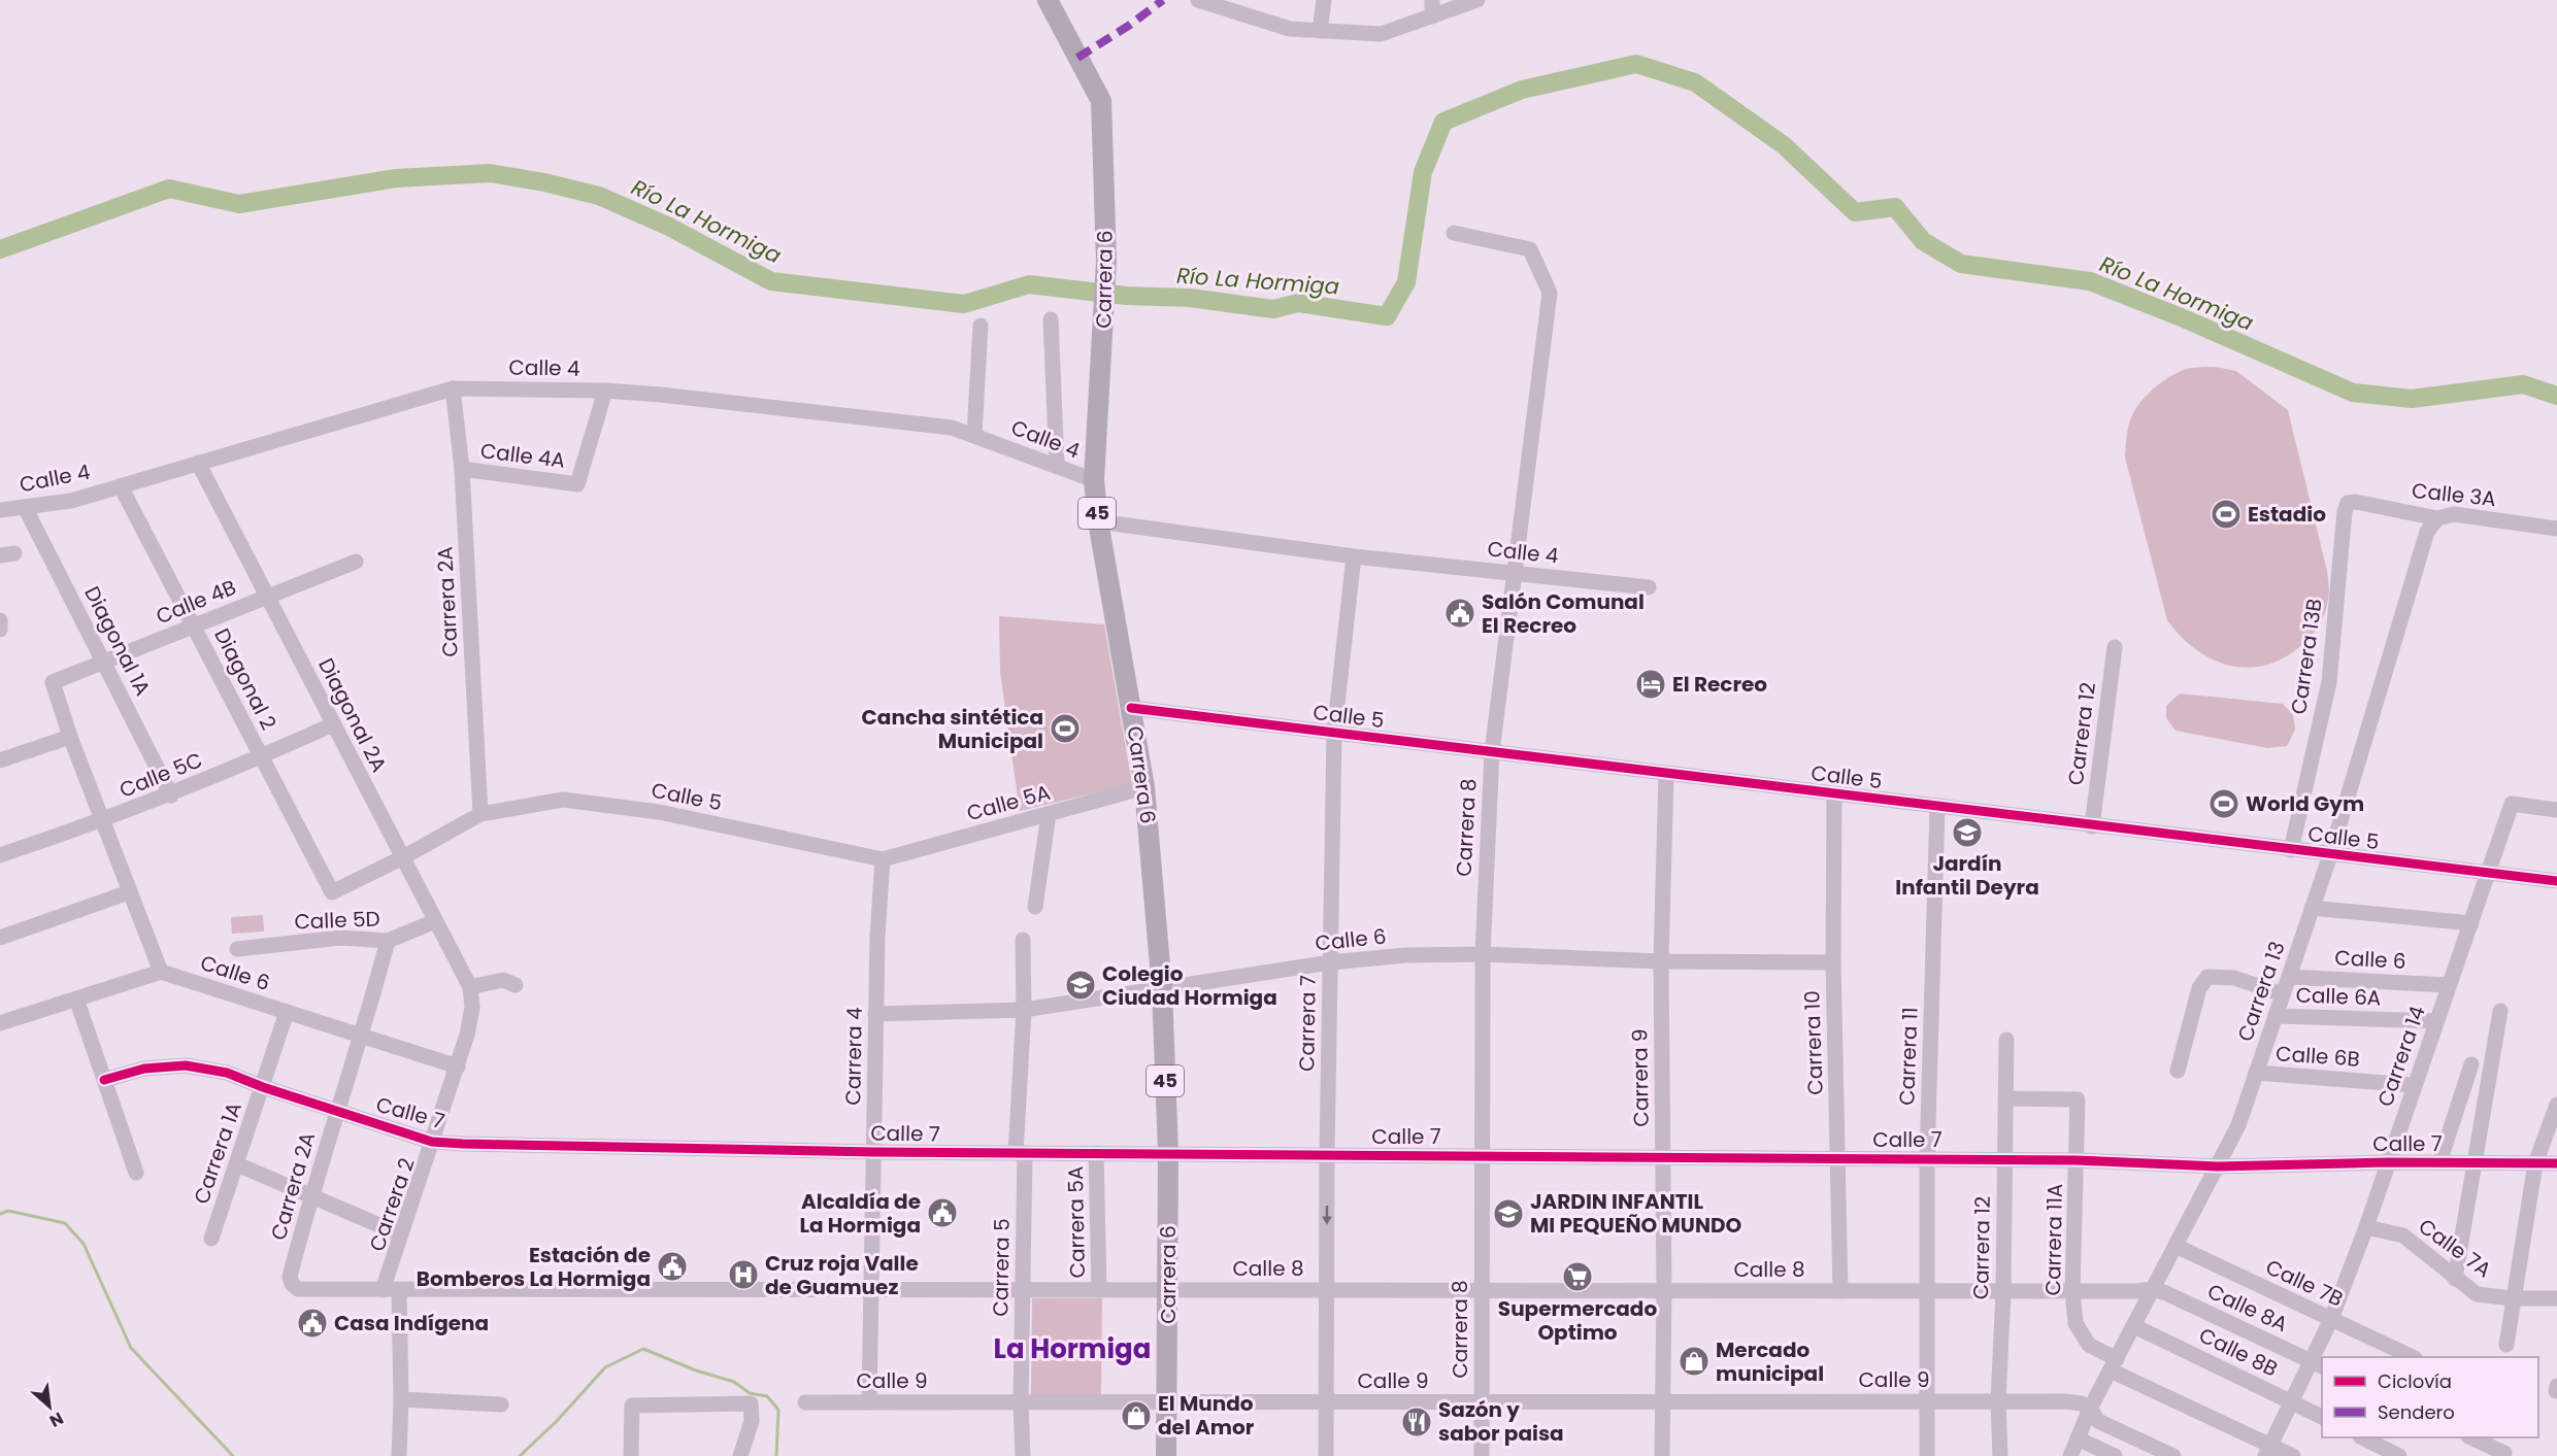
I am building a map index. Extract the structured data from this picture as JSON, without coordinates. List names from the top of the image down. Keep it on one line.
{"streets":{"main road":["Carrera 6","45"],"street":["Calle 4","Calle 4A","Calle 3A","Calle 4B","Carrera 2A","Diagonal 1A","Carrera 13B","Diagonal 2","Diagonal 2A","Calle 5","Carrera 12","Calle 5C","Calle 5A","Carrera 8","Calle 5D","Calle 6","Carrera 13","Calle 6A","Carrera 7","Carrera 10","Carrera 4","Carrera 11","Calle 6B","Carrera 14","Carrera 9","Calle 7","Carrera 1A","Carrera 2","Carrera 5A","Carrera 11A","Calle 7A","Carrera 5","Calle 8","Calle 7B","Calle 8A","Calle 8B","Calle 9"]},"crossings":[["Carrera 6","Calle 4"],["Carrera 6","Calle 5"],["Carrera 6","Calle 5A"],["Carrera 6","Calle 6"],["Carrera 6","Calle 7"],["Carrera 6","Calle 8"],["Carrera 6","Calle 9"],["Calle 4","Calle 4A"],["Calle 4","Carrera 2A"],["Calle 4","Diagonal 1A"],["Calle 4","Diagonal 2"],["Calle 4","Diagonal 2A"],["Calle 4","Carrera 8"],["Calle 4","Carrera 7"],["Calle 4A","Carrera 2A"],["Calle 3A","Carrera 13B"],["Calle 3A","Carrera 13"],["Calle 4B","Diagonal 1A"],["Calle 4B","Diagonal 2"],["Calle 4B","Diagonal 2A"],["Carrera 2A","Calle 5"],["Carrera 2A","Calle 5D"],["Carrera 2A","Calle 6"],["Carrera 2A","Calle 7"],["Carrera 2A","Carrera 2"],["Carrera 2A","Calle 8"],["Diagonal 1A","Calle 5C"],["Carrera 13B","Calle 5"],["Diagonal 2","Diagonal 2A"],["Diagonal 2","Calle 5C"],["Diagonal 2A","Calle 5C"],["Diagonal 2A","Calle 5D"],["Diagonal 2A","Carrera 2"],["Calle 5","Carrera 12"],["Calle 5","Calle 5A"],["Calle 5","Carrera 8"],["Calle 5","Carrera 13"],["Calle 5","Carrera 7"],["Calle 5","Carrera 10"],["Calle 5","Carrera 4"],["Calle 5","Carrera 11"],["Calle 5","Carrera 14"],["Calle 5","Carrera 9"],["Carrera 12","Calle 7"],["Carrera 12","Carrera 11A"],["Carrera 12","Calle 8"],["Carrera 12","Calle 9"],["Calle 5A","Carrera 4"],["Carrera 8","Calle 6"],["Carrera 8","Calle 7"],["Carrera 8","Calle 8"],["Carrera 8","Calle 9"],["Calle 6","Carrera 13"],["Calle 6","Carrera 7"],["Calle 6","Carrera 10"],["Calle 6","Carrera 4"],["Calle 6","Carrera 14"],["Calle 6","Carrera 9"],["Calle 6","Carrera 1A"],["Calle 6","Carrera 2"],["Calle 6","Carrera 5"],["Carrera 13","Calle 6A"],["Carrera 13","Calle 6B"],["Carrera 13","Calle 7"],["Carrera 13","Carrera 11A"],["Carrera 13","Calle 8"],["Carrera 13","Calle 7B"],["Carrera 13","Calle 8A"],["Carrera 13","Calle 8B"],["Carrera 13","Calle 9"],["Calle 6A","Carrera 14"],["Carrera 7","Calle 7"],["Carrera 7","Calle 8"],["Carrera 7","Calle 9"],["Carrera 10","Calle 7"],["Carrera 10","Calle 8"],["Carrera 4","Calle 7"],["Carrera 4","Calle 8"],["Carrera 4","Calle 9"],["Carrera 11","Calle 7"],["Carrera 11","Calle 8"],["Carrera 11","Calle 9"],["Calle 6B","Carrera 14"],["Carrera 14","Calle 7"],["Carrera 14","Calle 7A"],["Carrera 14","Calle 7B"],["Carrera 14","Calle 8A"],["Carrera 14","Calle 8B"],["Carrera 9","Calle 7"],["Carrera 9","Calle 8"],["Carrera 9","Calle 9"],["Calle 7","Carrera 1A"],["Calle 7","Carrera 2"],["Calle 7","Carrera 5A"],["Calle 7","Carrera 11A"],["Calle 7","Carrera 5"],["Carrera 2","Calle 8"],["Carrera 5A","Calle 8"],["Carrera 11A","Calle 8"],["Carrera 5","Calle 8"],["Carrera 5","Calle 9"],["Calle 8","Calle 8A"]],"districts":["La Hormiga"],"water":["Río La Hormiga"],"places":{"sports":["Estadio","Cancha sintética Municipal","World Gym"],"public building":["Salón Comunal El Recreo","Alcaldía de La Hormiga","Estación de Bomberos La Hormiga","Casa Indígena"],"hotel":["El Recreo"],"school or university":["Jardín Infantil Deyra","Colegio Ciudad Hormiga","JARDIN INFANTIL MI PEQUEÑO MUNDO"],"hospital":["Cruz roja Valle de Guamuez"],"supermarket":["Supermercado Optimo"],"shop":["Mercado municipal","El Mundo del Amor"],"restaurant":["Sazón y sabor paisa"]},"legend":["Ciclovía","Sendero"],"north":"bottom right"}
